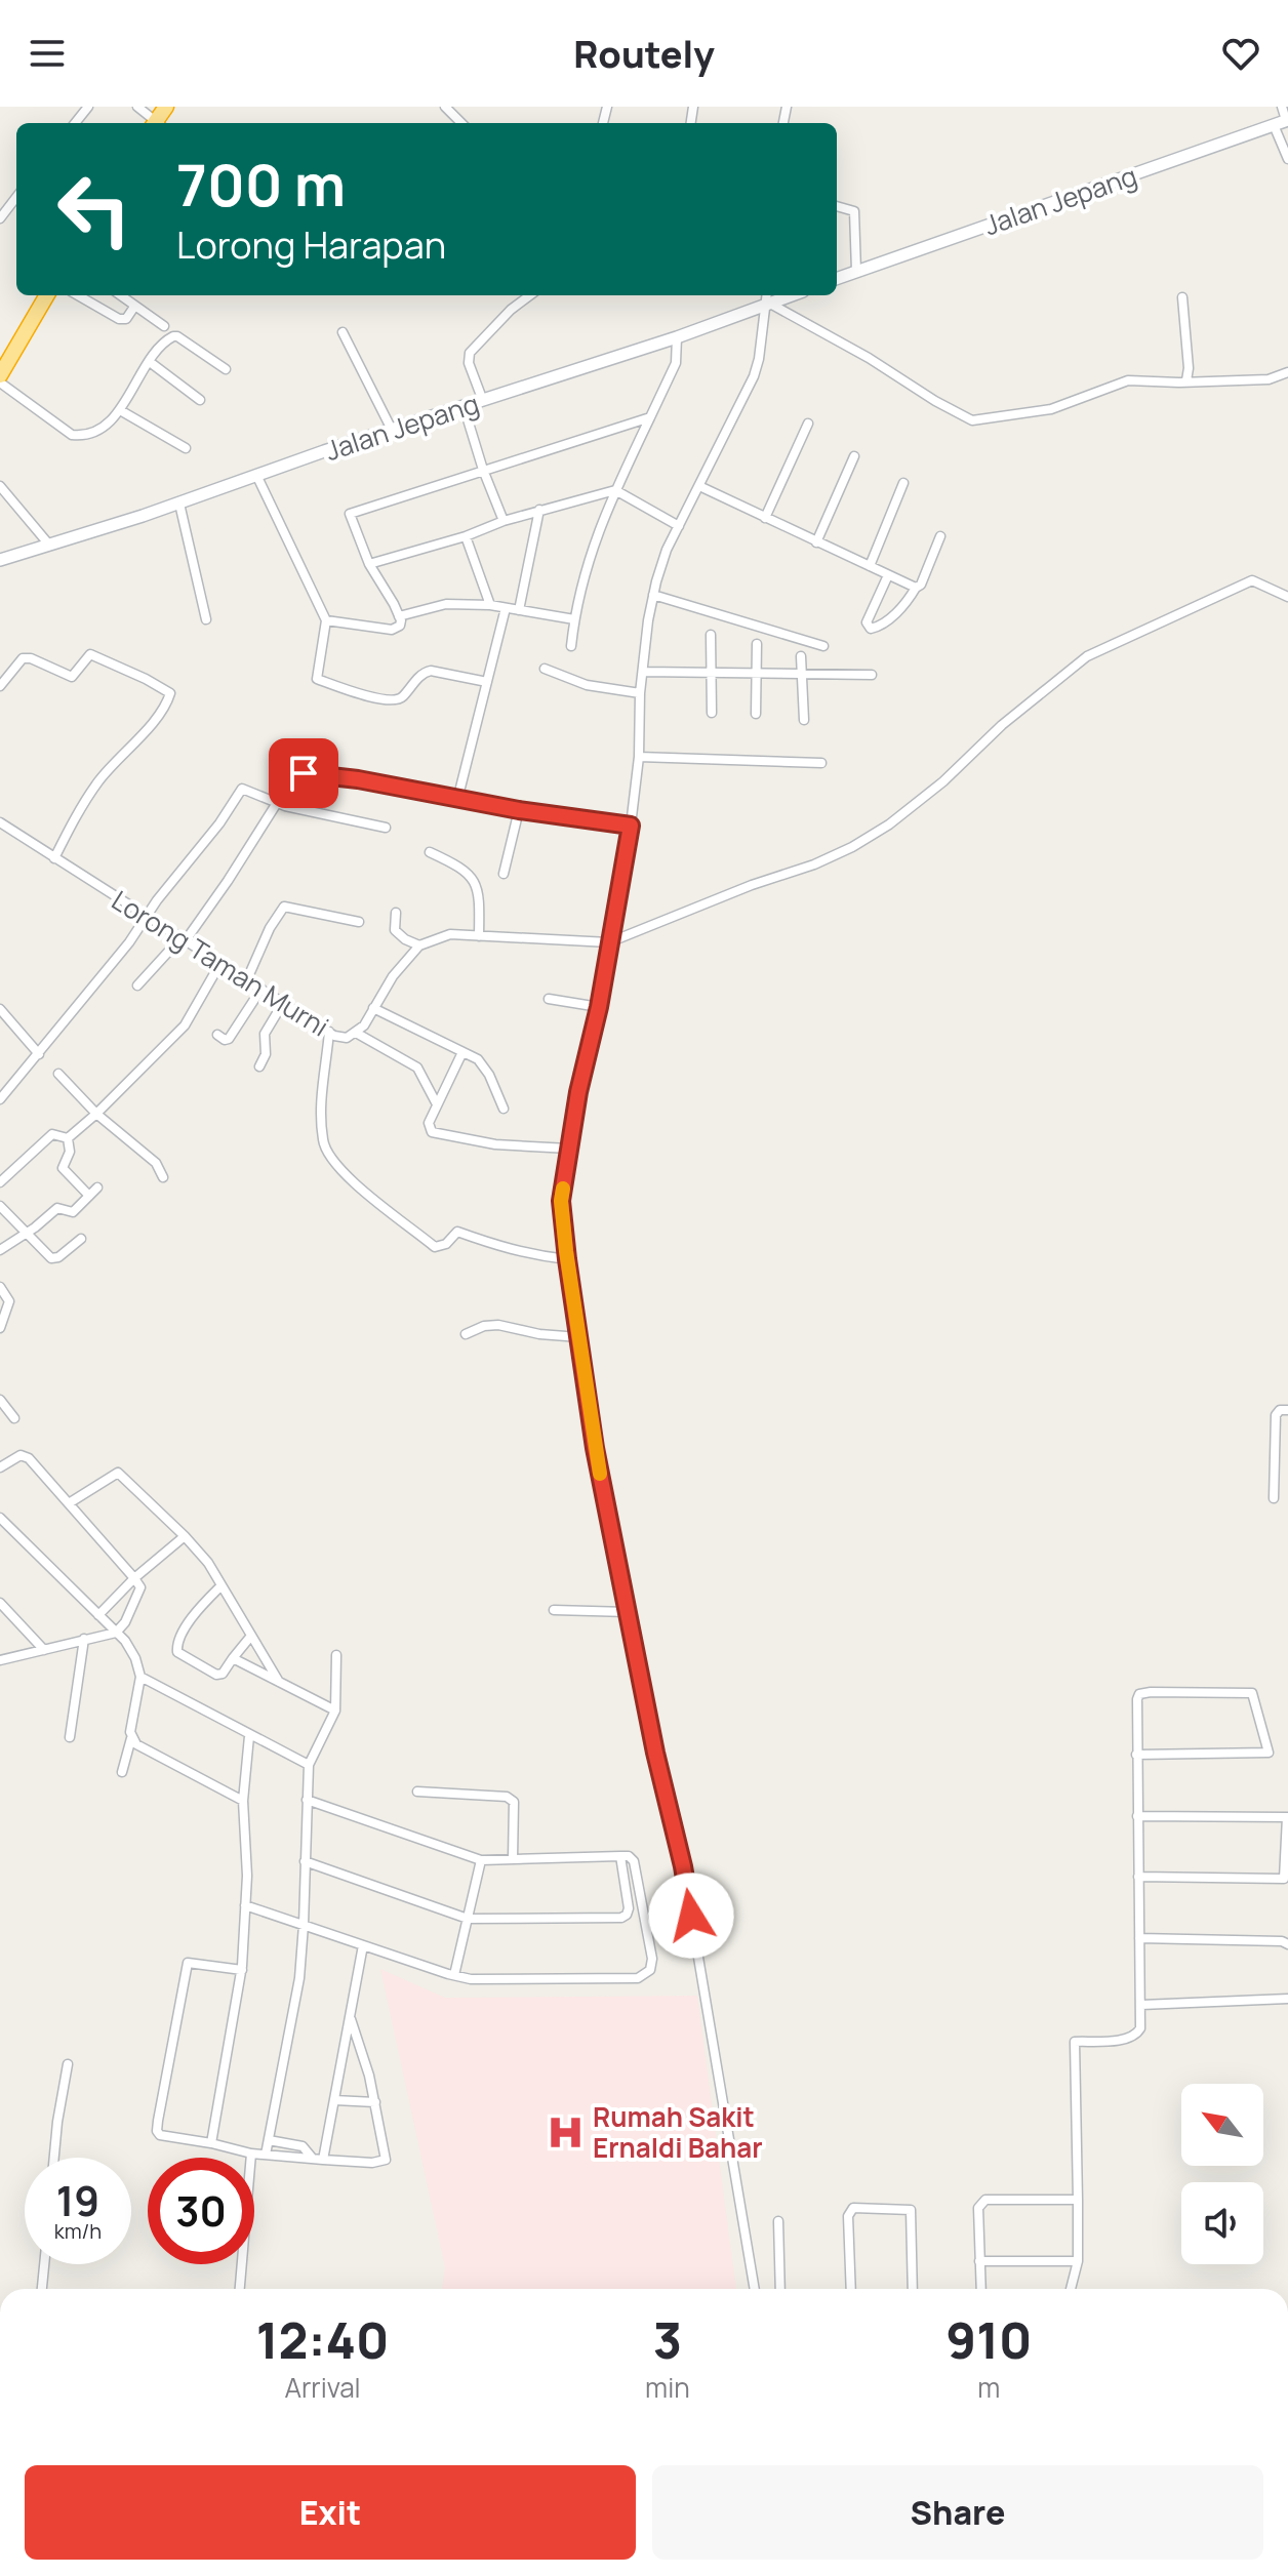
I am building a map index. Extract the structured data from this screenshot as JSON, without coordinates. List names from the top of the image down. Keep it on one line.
{"streets":{"street":["Jalan Jepang","Lorong Taman Murni"]},"places":{"hospital":["Rumah Sakit Ernaldi Bahar"]},"north":"top left","page":{"header":"Routely","turn":["700 m","Lorong Harapan"],"speed":"19 km/h","limit":"30","eta":["12:40","Arrival","3","min","910","m"],"buttons":["Exit","Share"]}}
